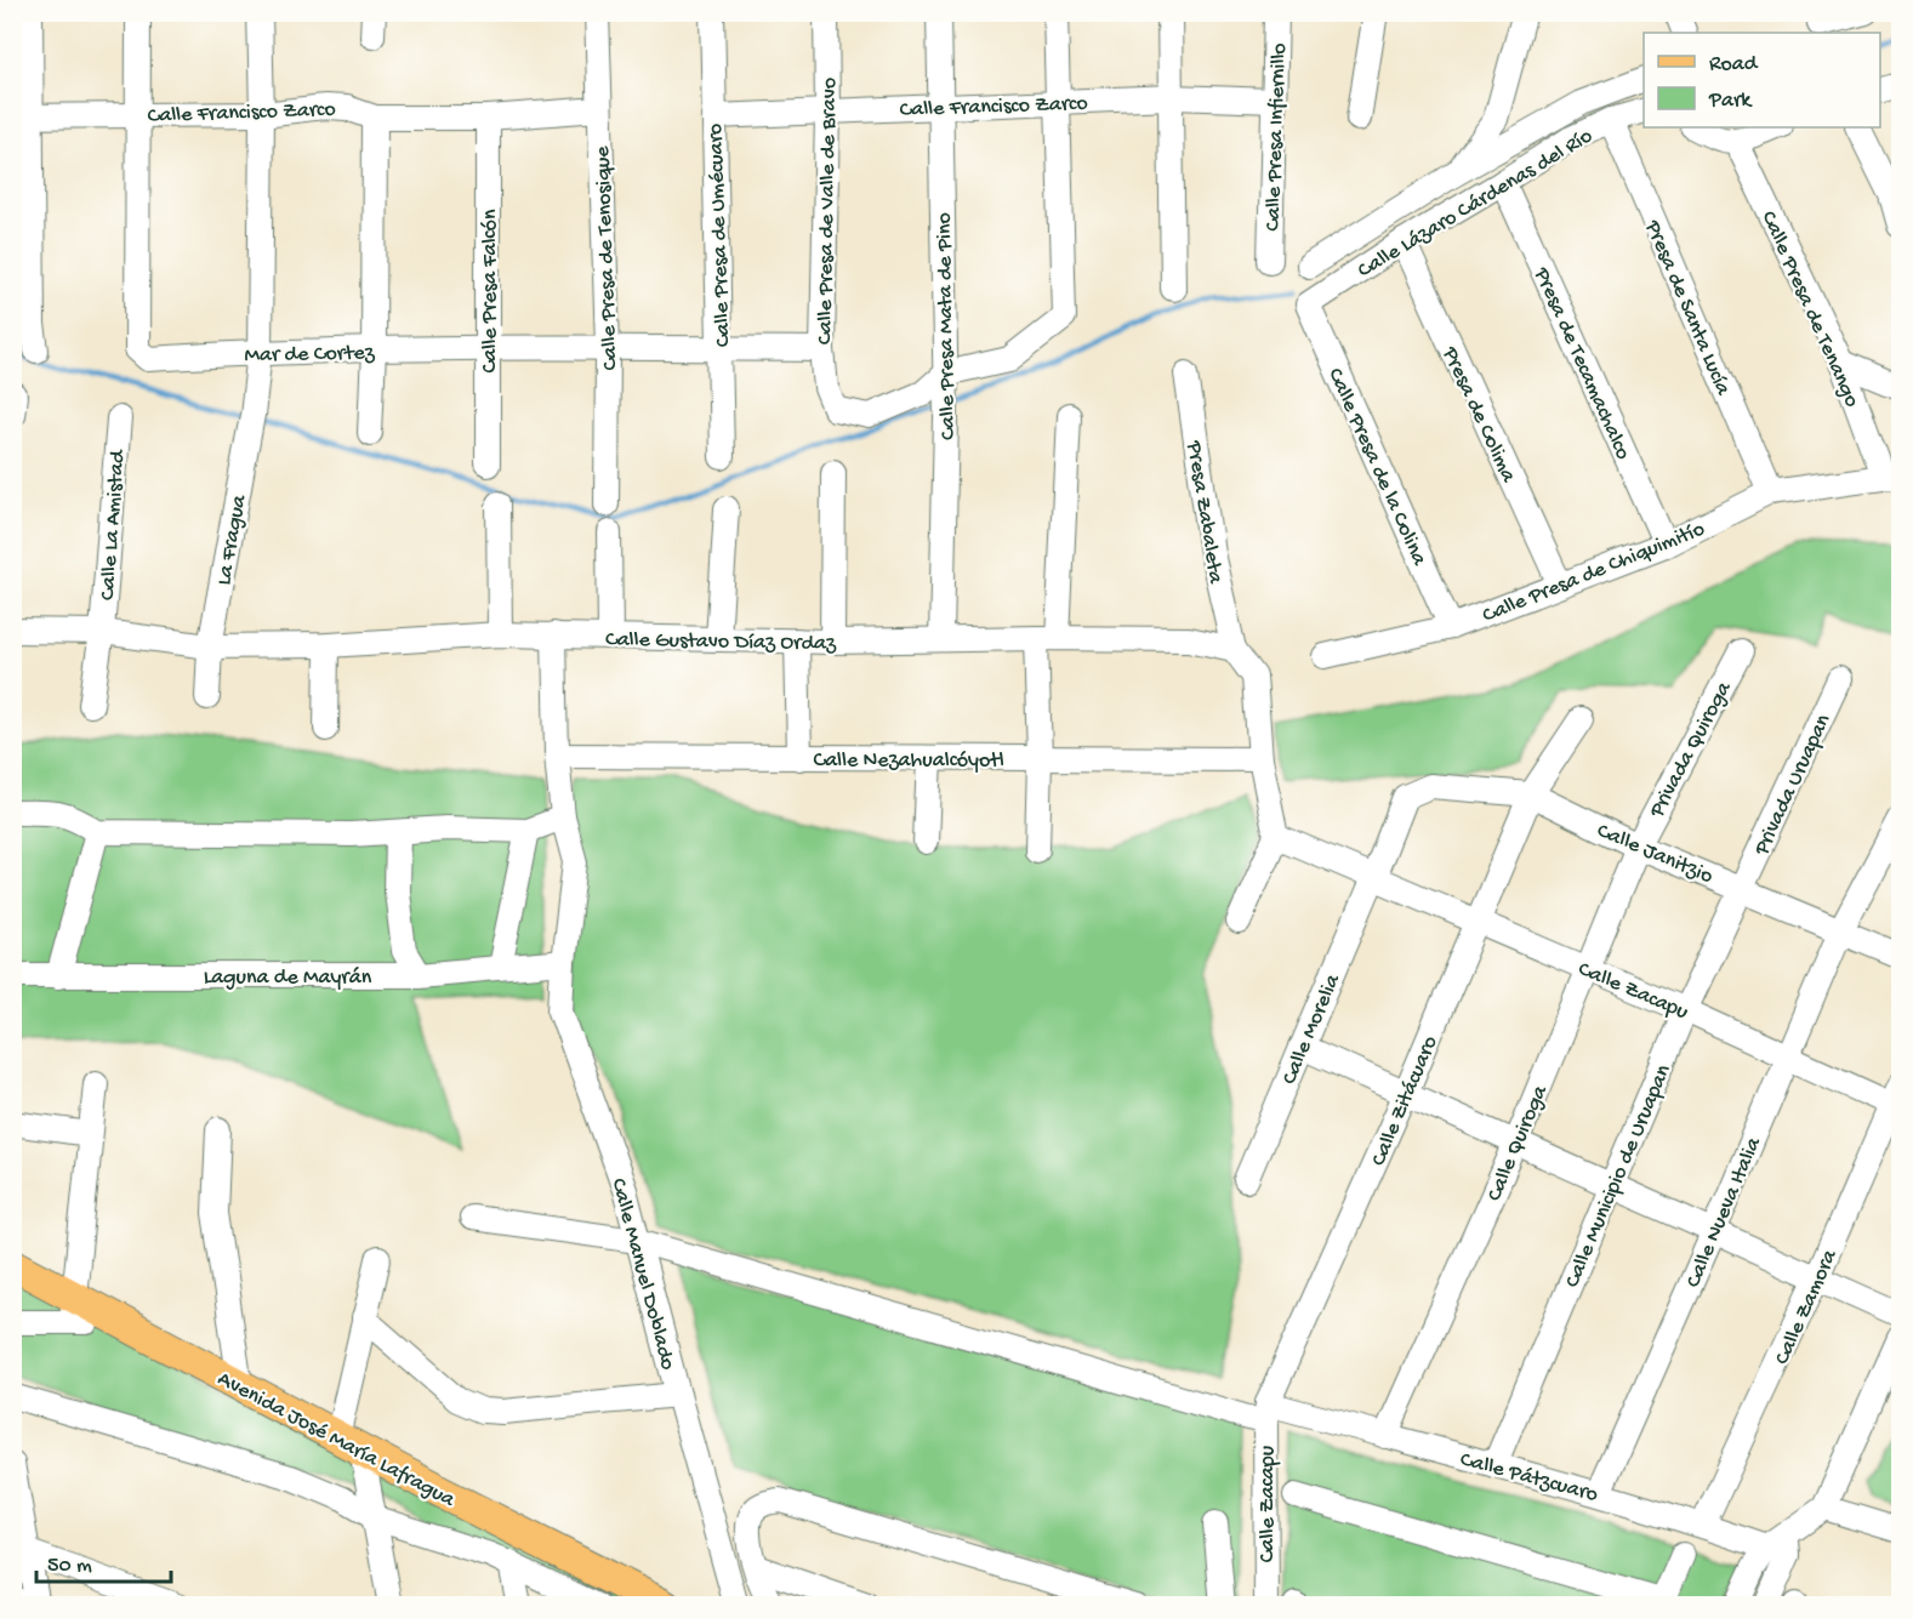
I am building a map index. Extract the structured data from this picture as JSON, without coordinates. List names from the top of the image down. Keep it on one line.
{"streets":{"main road":["Avenida José María Lafragua"],"street":["Calle Francisco Zarco","Calle Presa Infiernillo","Calle Lázaro Cárdenas del Río","Calle Presa de Valle de Bravo","Calle Presa de Umécuaro","Calle Presa de Tenosique","Calle Presa Falcón","Presa de Santa Lucía","Calle Presa de Tenango","Calle Presa Mata de Pino","Mar de Cortez","Presa de Tecamachalco","Presa de Colima","Calle Presa de la Colina","Presa Zabaleta","Calle La Amistad","La Fragua","Calle Presa de Chiquimitío","Calle Gustavo Díaz Ordaz","Privada Quiroga","Calle Nezahualcóyotl","Privada Uruapan","Calle Janitzio","Laguna de Mayrán","Calle Zacapu","Calle Morelia","Calle Zitácuaro","Calle Quiroga","Calle Municipio de Uruapan","Calle Nueva Italia","Calle Manuel Doblado","Calle Zamora","Calle Pátzcuaro"]},"crossings":[["Calle Francisco Zarco","Calle Presa Infiernillo"],["Calle Francisco Zarco","Calle Presa de Valle de Bravo"],["Calle Francisco Zarco","Calle Presa de Umécuaro"],["Calle Francisco Zarco","Calle Presa de Tenosique"],["Calle Francisco Zarco","Calle Presa Falcón"],["Calle Francisco Zarco","Calle Presa Mata de Pino"],["Calle Francisco Zarco","Mar de Cortez"],["Calle Francisco Zarco","La Fragua"],["Calle Lázaro Cárdenas del Río","Presa de Santa Lucía"],["Calle Lázaro Cárdenas del Río","Presa de Tecamachalco"],["Calle Lázaro Cárdenas del Río","Presa de Colima"],["Calle Lázaro Cárdenas del Río","Calle Presa de la Colina"],["Calle Presa de Valle de Bravo","Calle Presa Mata de Pino"],["Calle Presa de Valle de Bravo","Mar de Cortez"],["Calle Presa de Umécuaro","Mar de Cortez"],["Calle Presa de Tenosique","Mar de Cortez"],["Calle Presa Falcón","Mar de Cortez"],["Presa de Santa Lucía","Calle Presa de Chiquimitío"],["Calle Presa de Tenango","Calle Presa de Chiquimitío"],["Calle Presa Mata de Pino","Calle Gustavo Díaz Ordaz"],["Mar de Cortez","La Fragua"],["Presa de Tecamachalco","Calle Presa de Chiquimitío"],["Presa de Colima","Calle Presa de Chiquimitío"],["Calle Presa de la Colina","Calle Presa de Chiquimitío"],["Presa Zabaleta","Calle Gustavo Díaz Ordaz"],["Calle La Amistad","Calle Gustavo Díaz Ordaz"],["La Fragua","Calle Gustavo Díaz Ordaz"],["Calle Gustavo Díaz Ordaz","Calle Manuel Doblado"],["Privada Quiroga","Calle Janitzio"],["Privada Quiroga","Calle Quiroga"],["Calle Nezahualcóyotl","Calle Manuel Doblado"],["Privada Uruapan","Calle Janitzio"],["Privada Uruapan","Calle Municipio de Uruapan"],["Calle Janitzio","Calle Morelia"],["Calle Janitzio","Calle Zitácuaro"],["Calle Janitzio","Calle Quiroga"],["Calle Janitzio","Calle Municipio de Uruapan"],["Calle Janitzio","Calle Nueva Italia"],["Laguna de Mayrán","Calle Manuel Doblado"],["Calle Zacapu","Calle Morelia"],["Calle Zacapu","Calle Zitácuaro"],["Calle Zacapu","Calle Quiroga"],["Calle Zacapu","Calle Municipio de Uruapan"],["Calle Zacapu","Calle Nueva Italia"],["Calle Zacapu","Calle Zamora"],["Calle Zacapu","Calle Pátzcuaro"],["Calle Zitácuaro","Calle Pátzcuaro"],["Calle Quiroga","Calle Pátzcuaro"],["Calle Municipio de Uruapan","Calle Pátzcuaro"],["Calle Nueva Italia","Calle Pátzcuaro"],["Calle Manuel Doblado","Calle Pátzcuaro"],["Calle Zamora","Calle Pátzcuaro"]],"legend":["Road","Park"],"scale_bar":"50 m"}
